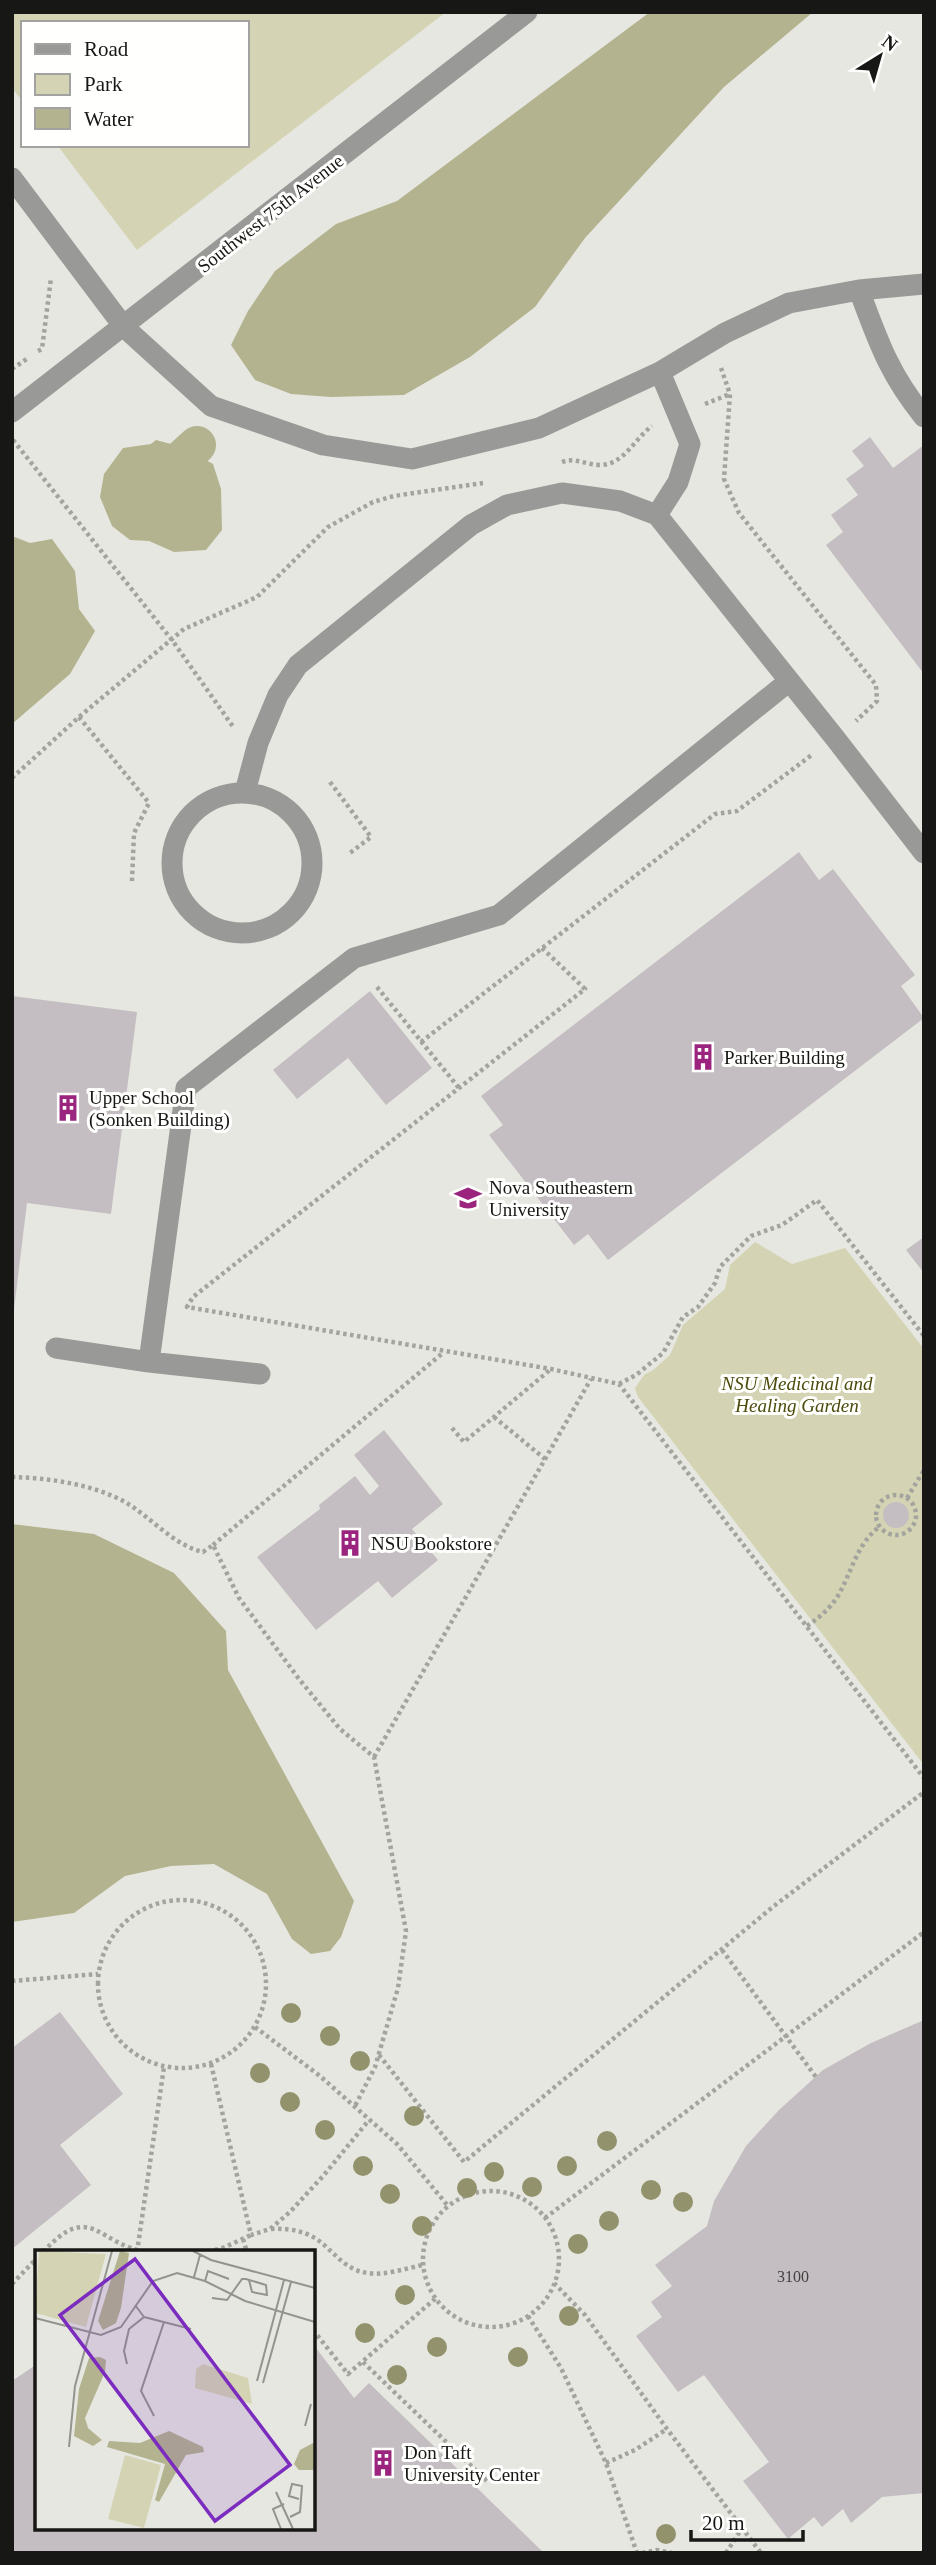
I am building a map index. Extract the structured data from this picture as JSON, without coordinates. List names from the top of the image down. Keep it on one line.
{"streets":{"street":["Southwest 75th Avenue"]},"parks":["NSU Medicinal and Healing Garden"],"places":{"building":["Parker Building","Upper School (Sonken Building)","NSU Bookstore","Don Taft University Center"],"school or university":["Nova Southeastern University"]},"house_numbers":["3100"],"legend":["Road","Park","Water"],"scale_bar":"20 m","north":"top right"}
